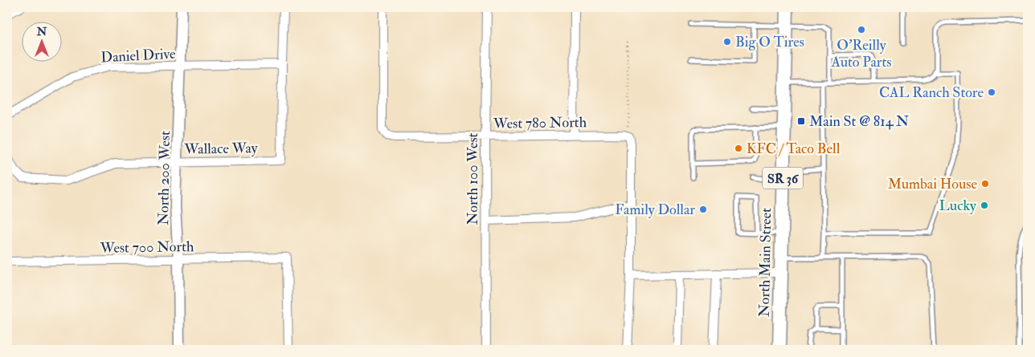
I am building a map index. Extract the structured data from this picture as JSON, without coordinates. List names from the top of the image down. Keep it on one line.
{"streets":{"highway":["SR 36","North Main Street"],"street":["Daniel Drive","West 780 North","Wallace Way","North 200 West","North 100 West","West 700 North"]},"crossings":[["Daniel Drive","Wallace Way"],["Daniel Drive","North 200 West"],["West 780 North","North 100 West"],["Wallace Way","North 200 West"],["North 200 West","West 700 North"]],"places":{"other":["O'Reilly Auto Parts","Big O Tires","CAL Ranch Store","KFC / Taco Bell","Mumbai House","Lucky","Family Dollar"],"transit":["Main St @ 814 N"]},"north":"top"}
